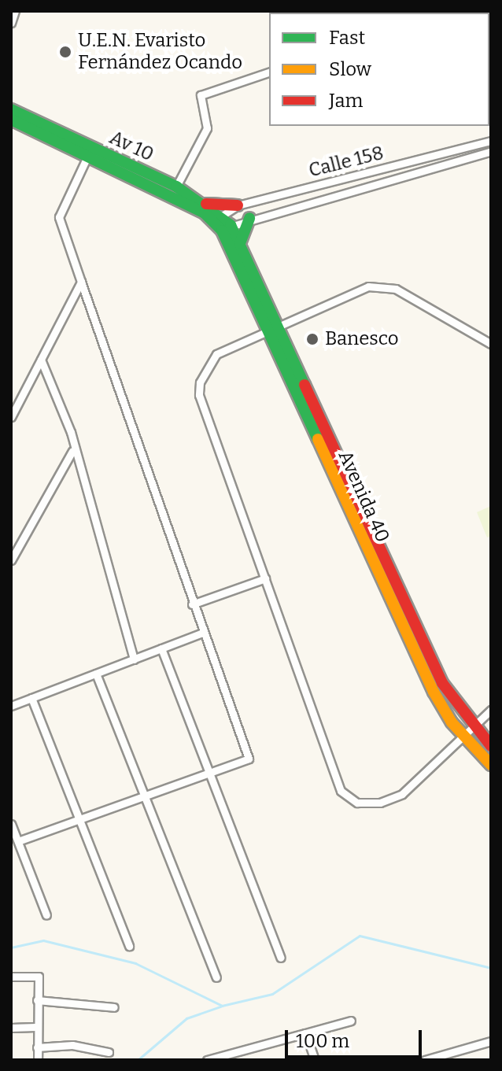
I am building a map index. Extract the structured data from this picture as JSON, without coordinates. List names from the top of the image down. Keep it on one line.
{"streets":{"street":["Av 10","Calle 158","Avenida 40"]},"crossings":[["Av 10","Calle 158"],["Av 10","Avenida 40"],["Calle 158","Avenida 40"]],"places":["U.E.N. Evaristo Fernández Ocando","Banesco"],"legend":["Fast","Slow","Jam"],"scale_bar":"100 m"}
